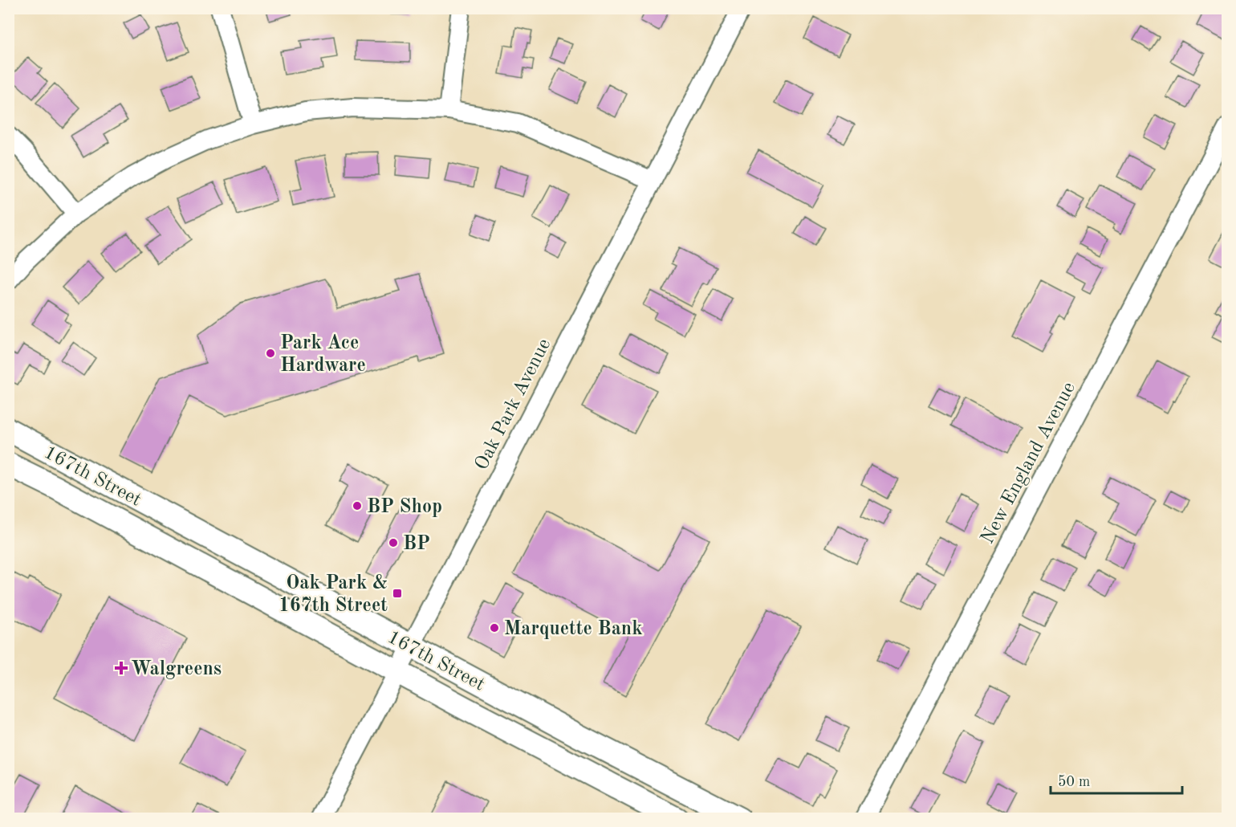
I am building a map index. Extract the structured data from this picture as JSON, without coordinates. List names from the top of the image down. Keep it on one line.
{"streets":{"main road":["167th Street"],"street":["Oak Park Avenue","New England Avenue"]},"crossings":[["Oak Park Avenue","167th Street"]],"places":{"other":["Park Ace Hardware","BP Shop","BP","Marquette Bank"],"transit":["Oak Park & 167th Street"],"health":["Walgreens"]},"scale_bar":"50 m"}
